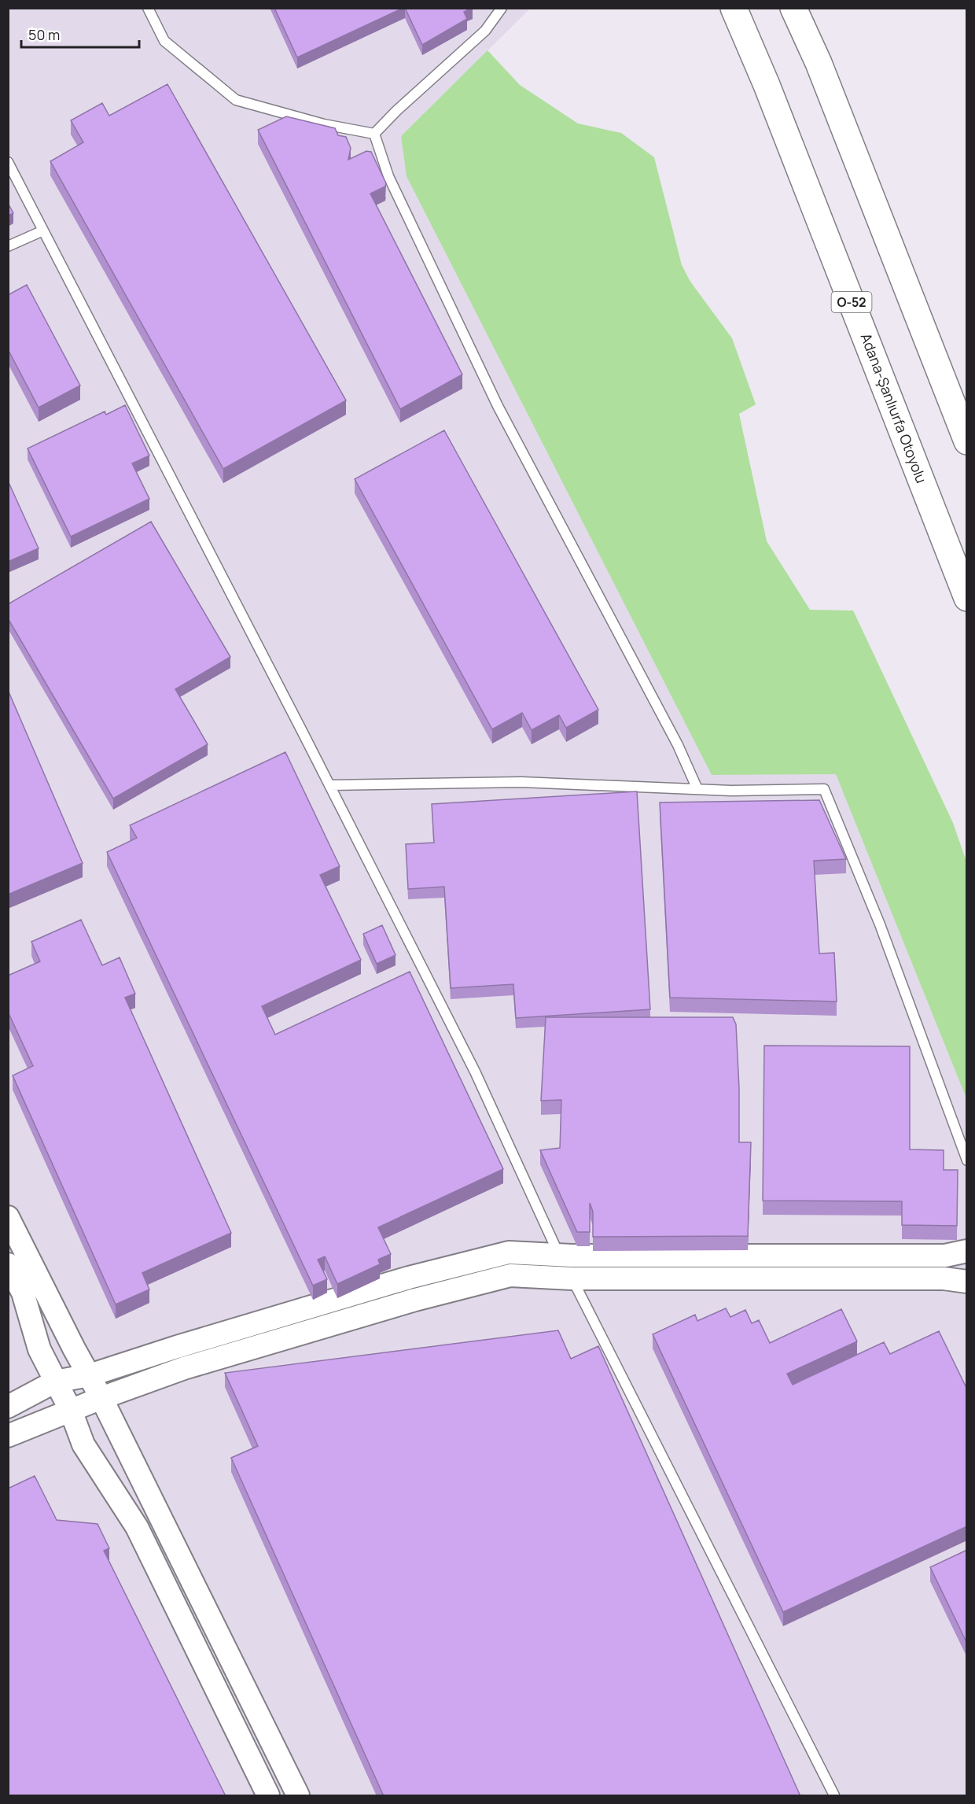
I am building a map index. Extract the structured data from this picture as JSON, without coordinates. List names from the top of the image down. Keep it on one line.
{"streets":{"highway":["O-52","Adana-Şanlıurfa Otoyolu"]},"scale_bar":"50 m"}
